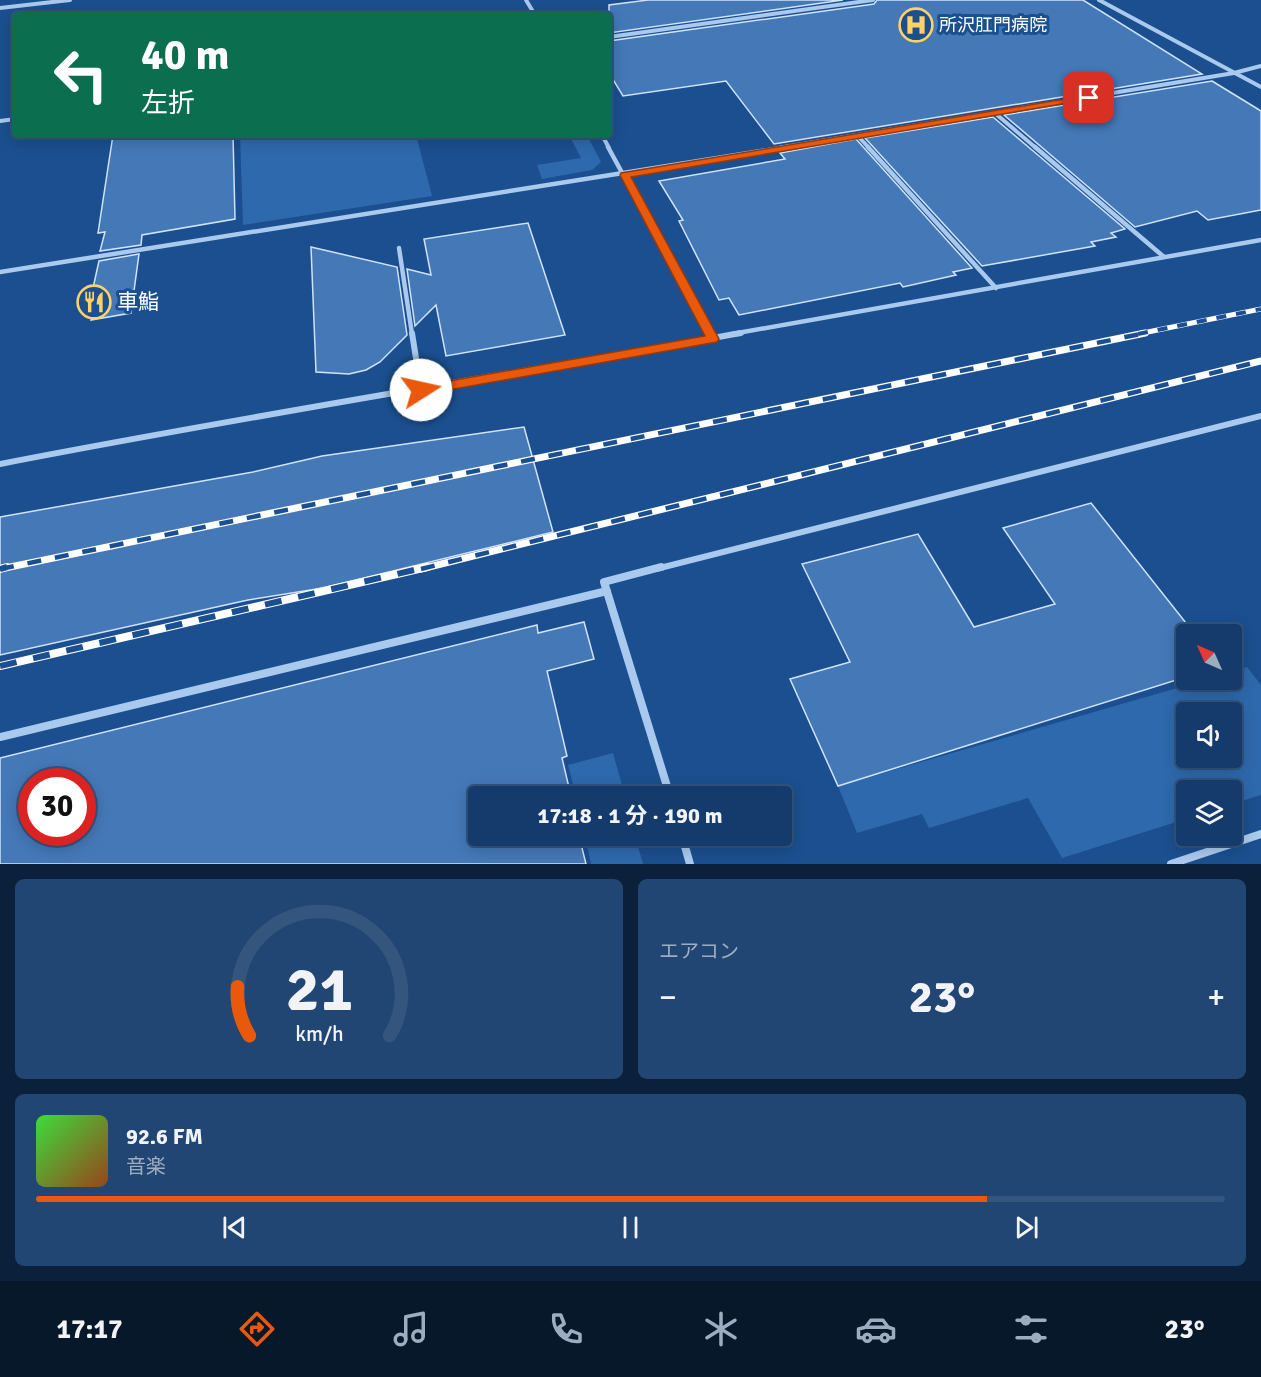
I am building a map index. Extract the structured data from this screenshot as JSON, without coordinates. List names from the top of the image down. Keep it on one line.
{"places":{"hospital":["所沢肛門病院"],"restaurant":["車鮨"]},"north":"top left","page":{"turn":["40 m","左折"],"limit":"30","trip":"17:18 · 1 分 · 190 m","tile":"エアコン","heat":["−","23°","+"],"song":["92.6 FM","音楽"],"tabs":["17:17","23°"],"gauge":["21","km/h"]}}
